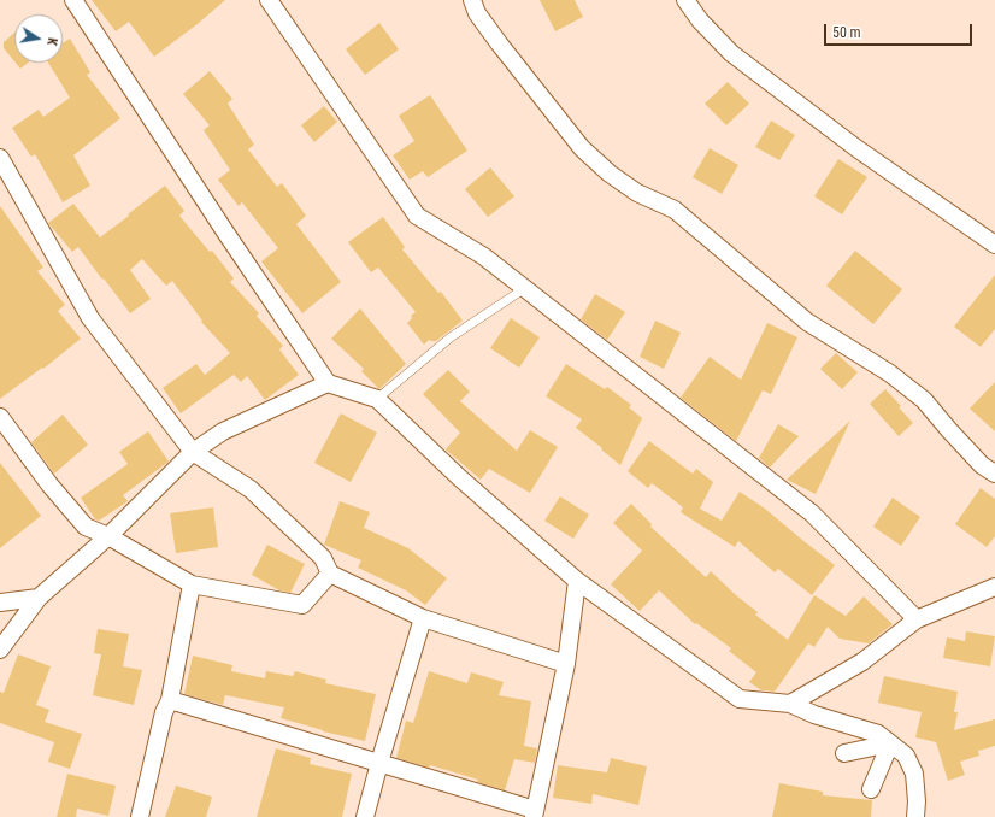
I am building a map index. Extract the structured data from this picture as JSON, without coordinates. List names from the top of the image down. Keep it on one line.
{"scale_bar":"50 m","north":"right"}
